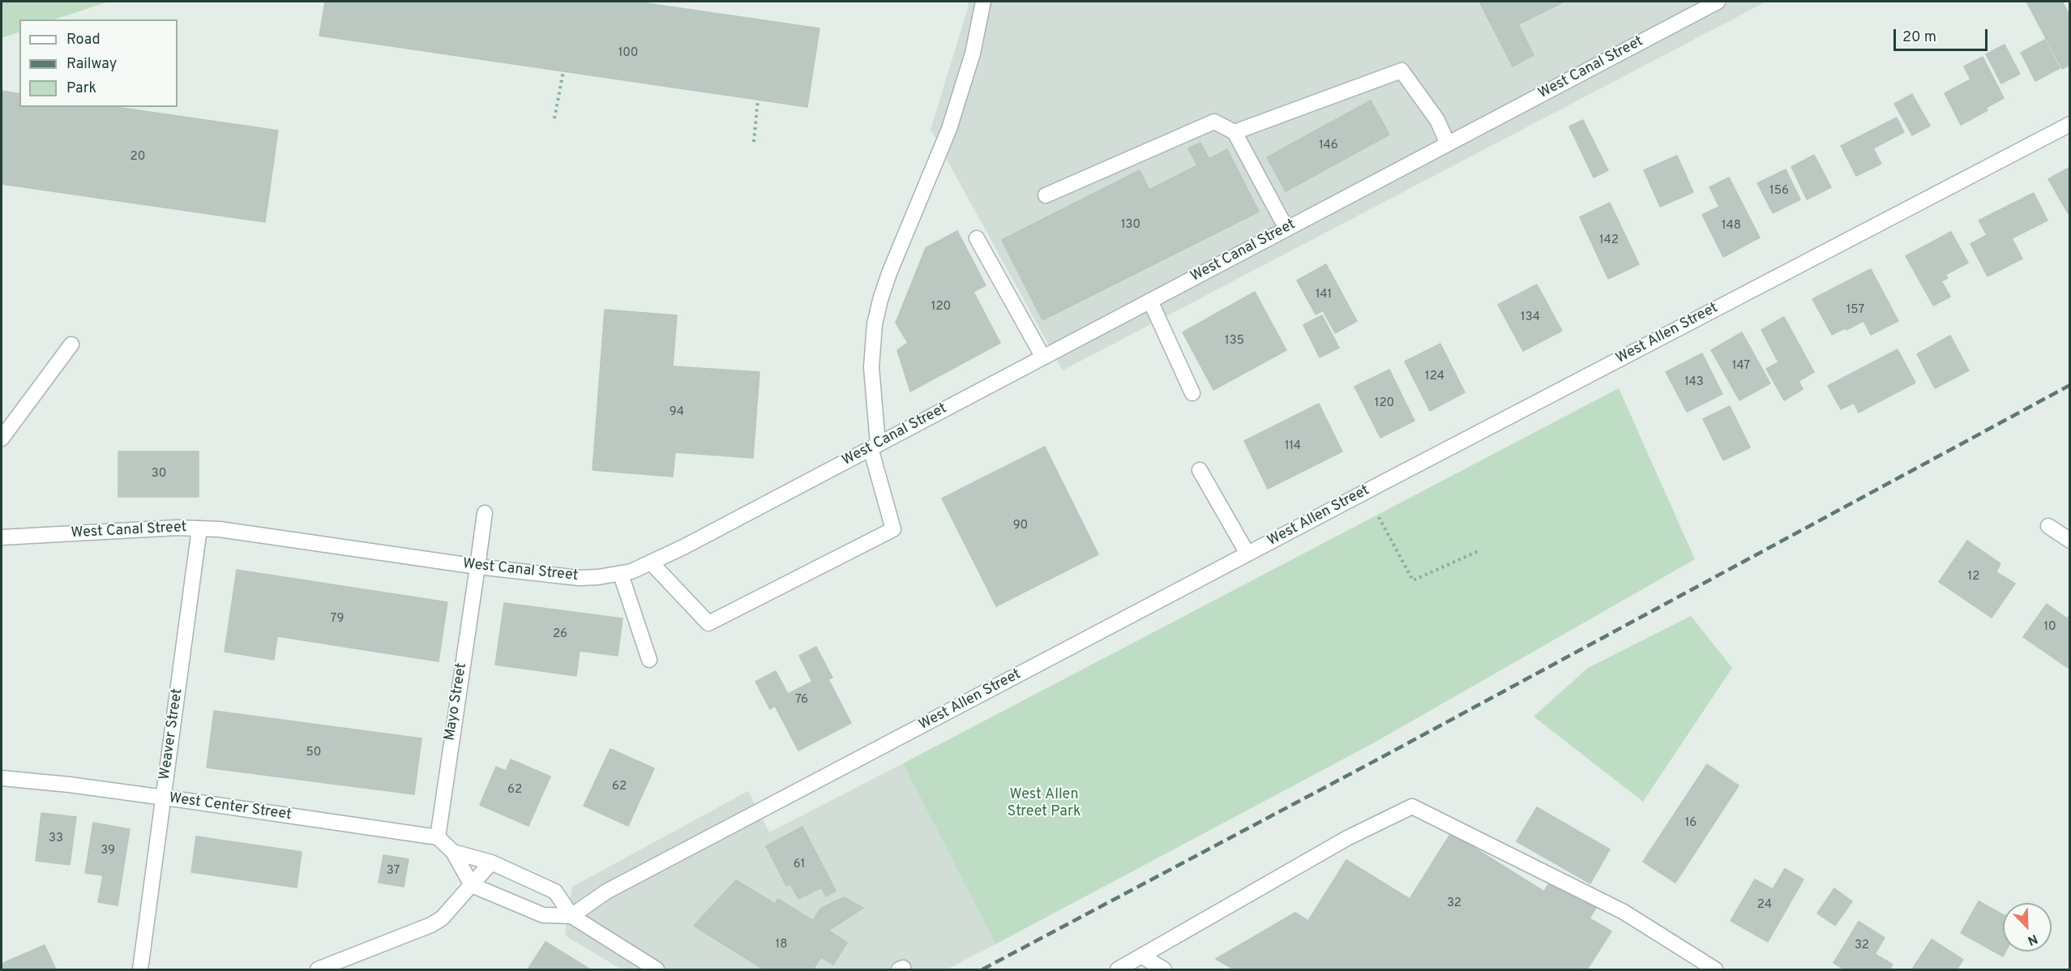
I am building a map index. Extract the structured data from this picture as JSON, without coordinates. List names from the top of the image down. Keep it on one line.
{"streets":{"street":["West Canal Street","West Allen Street","Mayo Street","Weaver Street","West Center Street"]},"crossings":[["West Canal Street","Mayo Street"],["West Canal Street","Weaver Street"],["Mayo Street","West Center Street"],["Weaver Street","West Center Street"]],"parks":["West Allen Street Park"],"house_numbers":["100","146","20","156","130","148","142","141","120","157","134","135","147","124","143","120","94","114","30","90","12","79","10","26","76","50","62","62","16","33","39","61","37","32","24","18","32"],"legend":["Road","Railway","Park"],"scale_bar":"20 m","north":"bottom right"}
